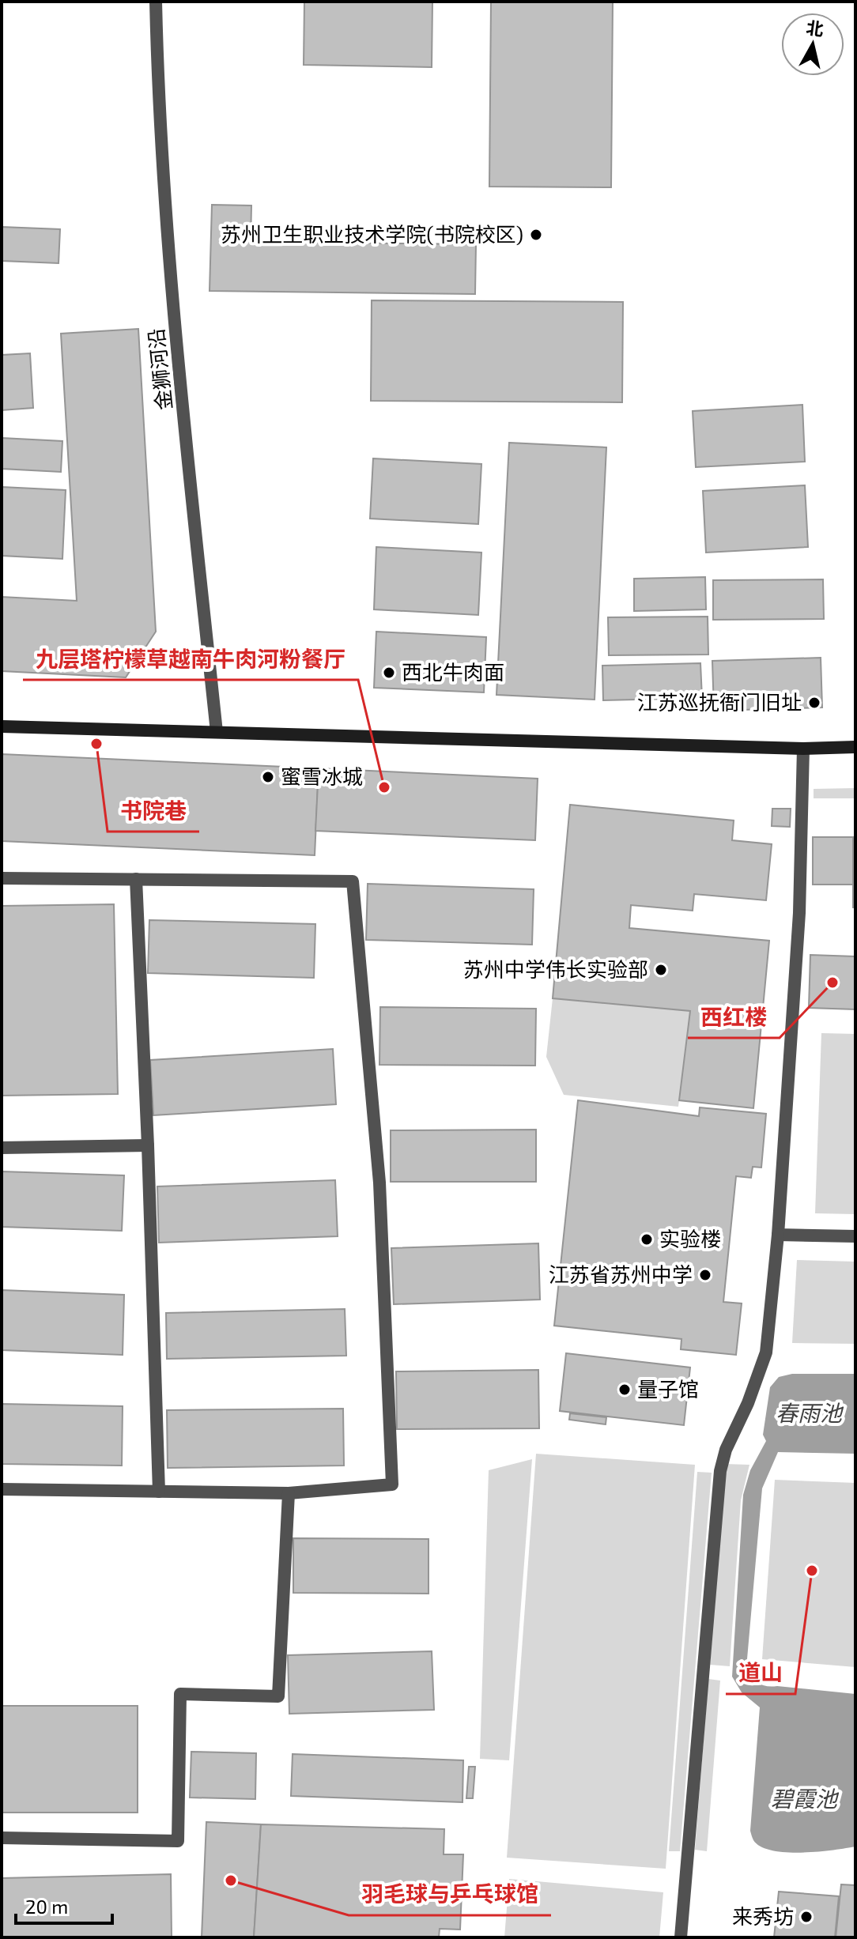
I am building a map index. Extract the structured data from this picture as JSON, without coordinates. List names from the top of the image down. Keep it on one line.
{"streets":{"street":["金狮河沿"]},"water":["春雨池","碧霞池"],"places":["苏州卫生职业技术学院(书院校区)","西北牛肉面","江苏巡抚衙门旧址","书院巷","蜜雪冰城","九层塔柠檬草越南牛肉河粉餐厅","苏州中学伟长实验部","西红楼","实验楼","江苏省苏州中学","量子馆","道山","羽毛球与乒乓球馆","来秀坊"],"scale_bar":"20 m","north":"top"}
